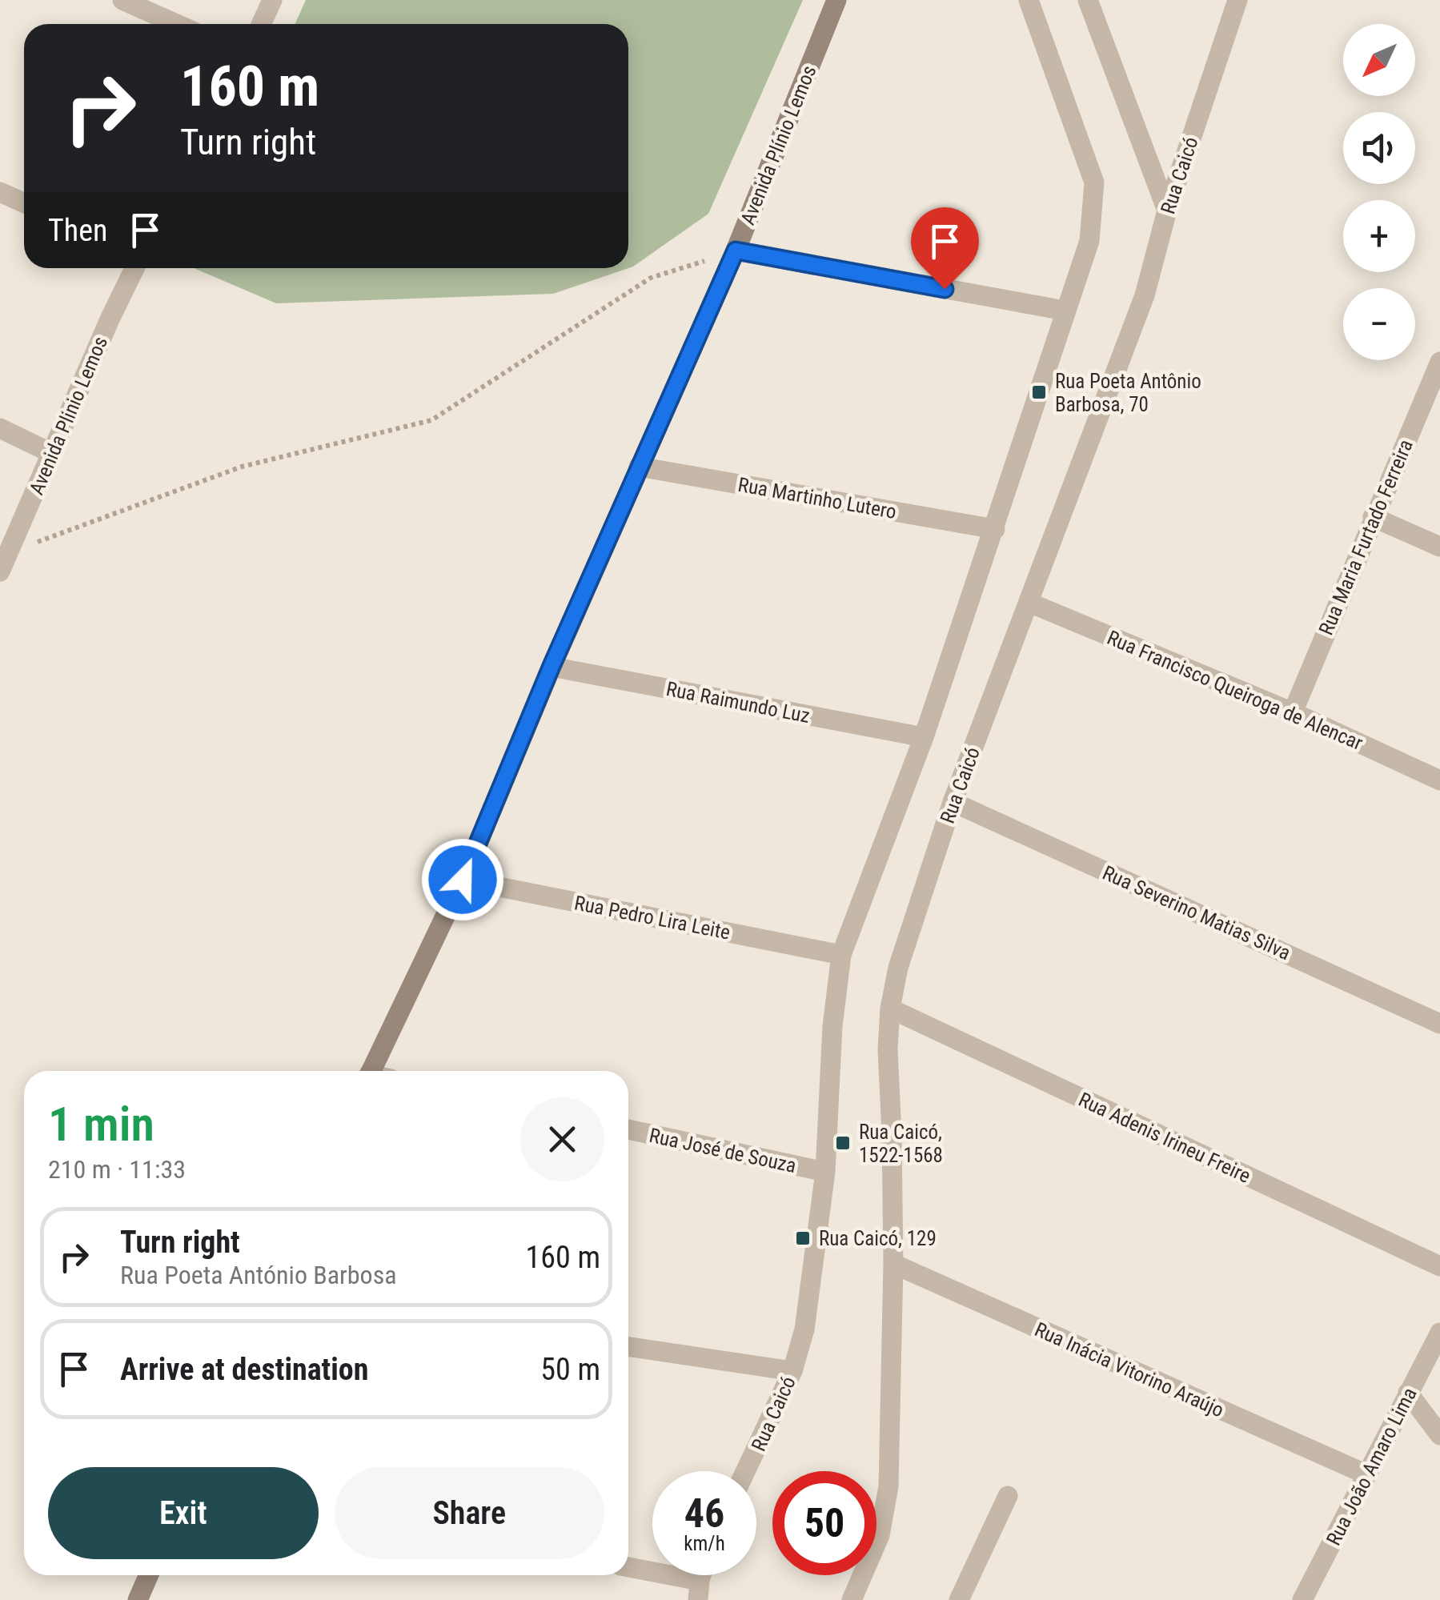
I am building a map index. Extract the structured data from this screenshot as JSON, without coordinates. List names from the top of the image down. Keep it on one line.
{"streets":{"main road":["Avenida Plínio Lemos"],"street":["Rua Caicó","Avenida Plinio Lemos","Rua Martinho Lutero","Rua Maria Furtado Ferreira","Rua Francisco Queiroga de Alencar","Rua Raimundo Luz","Rua Severino Matias Silva","Rua Pedro Lira Leite","Rua Adenis Irineu Freire","Rua José de Souza","Rua Inácia Vitorino Araújo","Rua João Amaro Lima"]},"crossings":[["Avenida Plínio Lemos","Rua Martinho Lutero"],["Avenida Plínio Lemos","Rua Raimundo Luz"],["Avenida Plínio Lemos","Rua Pedro Lira Leite"],["Rua Caicó","Rua Martinho Lutero"],["Rua Caicó","Rua Francisco Queiroga de Alencar"],["Rua Caicó","Rua Raimundo Luz"],["Rua Caicó","Rua Severino Matias Silva"],["Rua Caicó","Rua Pedro Lira Leite"],["Rua Caicó","Rua Adenis Irineu Freire"],["Rua Caicó","Rua José de Souza"],["Rua Caicó","Rua Inácia Vitorino Araújo"],["Rua Maria Furtado Ferreira","Rua Francisco Queiroga de Alencar"],["Rua Inácia Vitorino Araújo","Rua João Amaro Lima"]],"places":{"transit":["Rua Poeta Antônio Barbosa, 70","Rua Caicó, 1522-1568","Rua Caicó, 129"]},"north":"bottom left","page":{"map_buttons":["+","−"],"turn":["160 m","Turn right"],"then":"Then","heading":["1 min","210 m · 11:33"],"list":[{"name":"Turn right","note":"Rua Poeta António Barbosa","value":"160 m"},{"name":"Arrive at destination","value":"50 m"}],"buttons":["Exit","Share"],"speed":"46 km/h","limit":"50"}}
